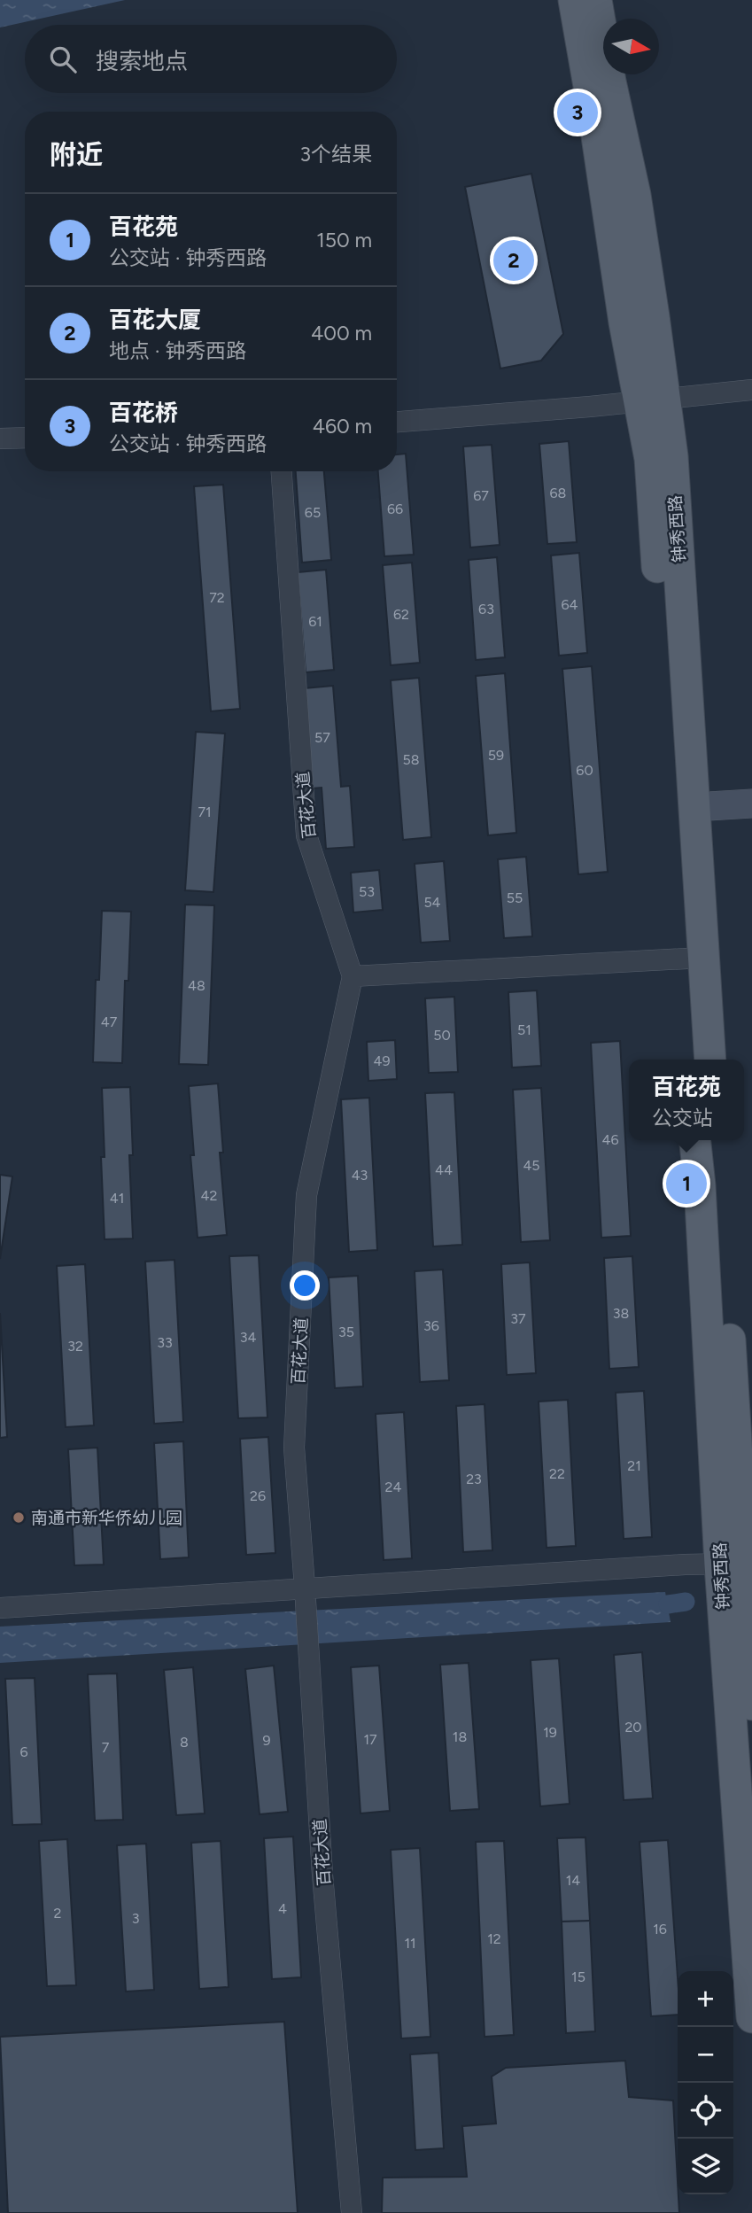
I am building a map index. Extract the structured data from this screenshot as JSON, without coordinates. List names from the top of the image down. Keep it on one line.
{"streets":{"main road":["钟秀西路"],"street":["百花大道"]},"places":["南通市新华侨幼儿园"],"house_numbers":["68","67","66","65","72","64","63","62","61","57","59","58","60","71","53","55","54","48","47","51","50","49","46","45","44","43","42","41","38","37","36","35","34","33","32","21","22","23","24","26","20","19","18","17","9","8","7","6","14","4","2","3","16","12","11","15"],"north":"right","page":{"search":"搜索地点","pins":["3","2","1"],"heading":["附近","3个结果"],"list":[{"mark":"1","name":"百花苑","note":"公交站 · 钟秀西路","value":"150 m"},{"mark":"2","name":"百花大厦","note":"地点 · 钟秀西路","value":"400 m"},{"mark":"3","name":"百花桥","note":"公交站 · 钟秀西路","value":"460 m"}],"popup":["百花苑","公交站"],"map_buttons":["+","−"]}}
